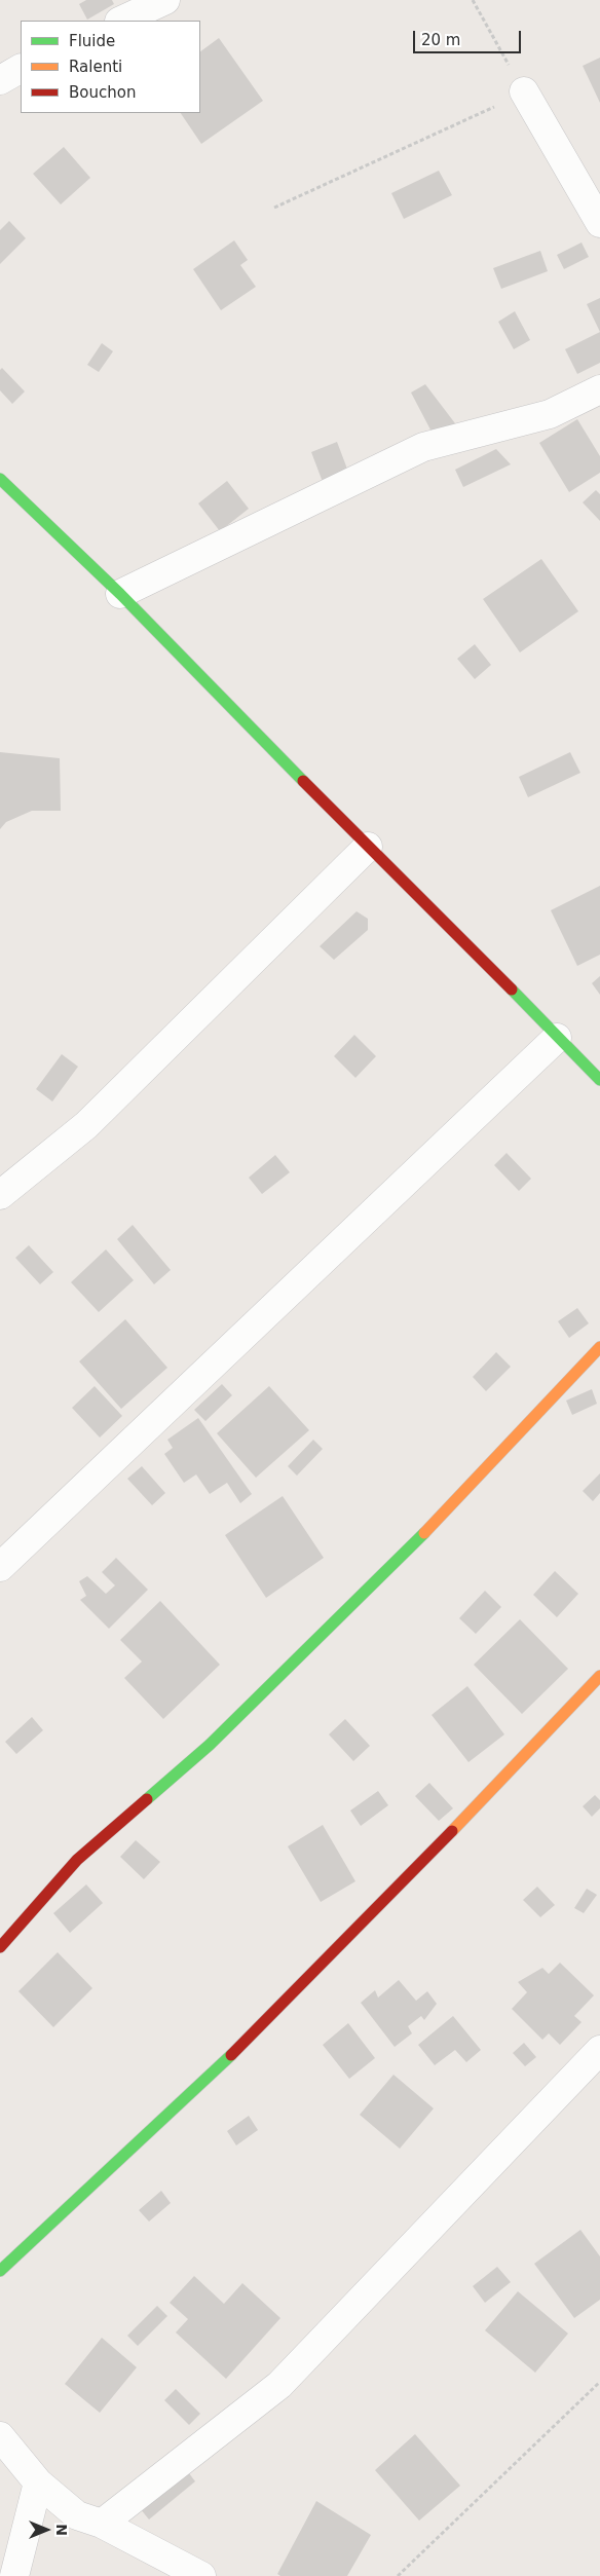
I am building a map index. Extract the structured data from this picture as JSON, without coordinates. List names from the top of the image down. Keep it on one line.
{"legend":["Fluide","Ralenti","Bouchon"],"scale_bar":"20 m","north":"right"}
